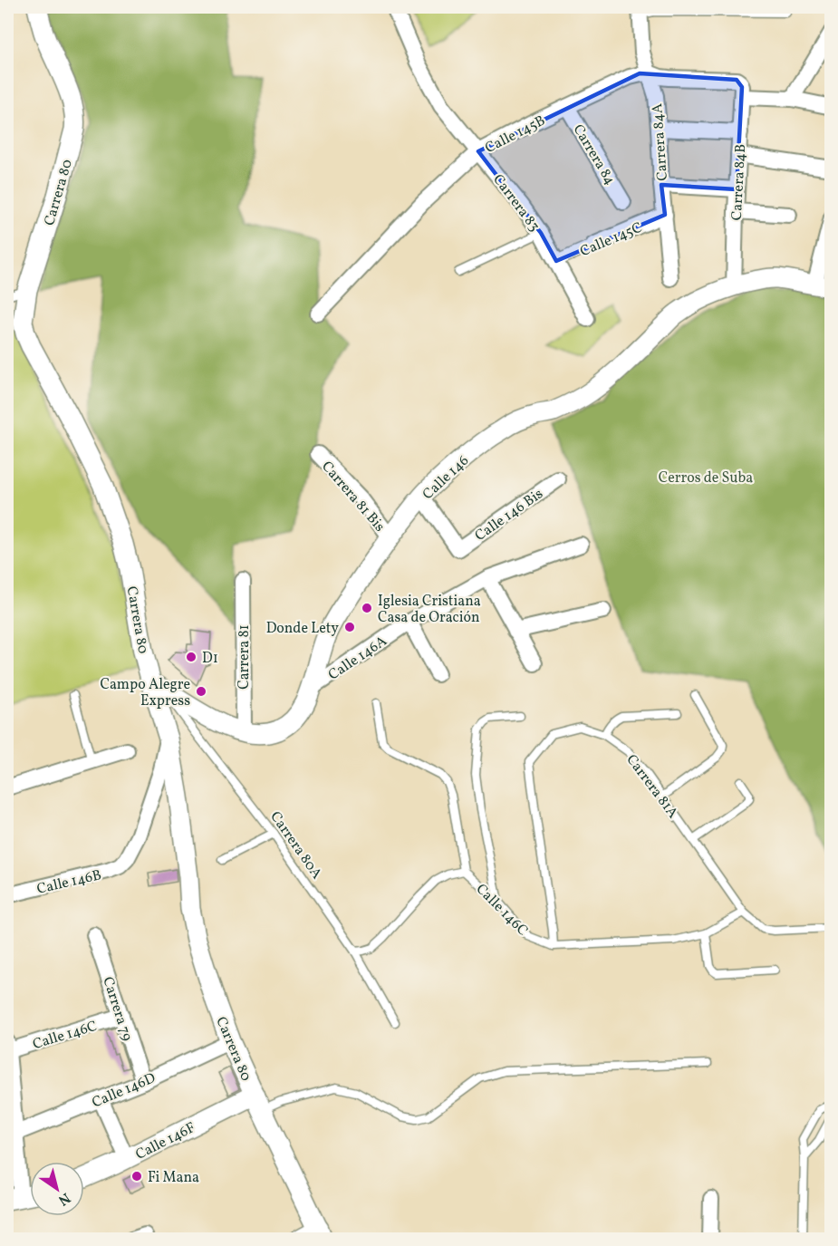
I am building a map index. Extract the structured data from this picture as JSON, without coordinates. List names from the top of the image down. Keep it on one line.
{"streets":{"street":["Calle 145B","Carrera 84A","Carrera 84","Carrera 84B","Carrera 80","Carrera 83","Calle 145C","Calle 146","Carrera 81 Bis","Calle 146 Bis","Carrera 81","Calle 146A","Calle 146B","Calle 146C","Carrera 79","Calle 146D","Calle 146F"],"lane":["Carrera 81A","Carrera 80A"]},"crossings":[["Calle 145B","Carrera 84A"],["Calle 145B","Carrera 84"],["Calle 145B","Carrera 84B"],["Calle 145B","Carrera 83"],["Carrera 84A","Calle 145C"],["Carrera 84B","Calle 146"],["Carrera 80","Calle 146"],["Carrera 80","Carrera 80A"],["Carrera 80","Calle 146B"],["Carrera 80","Calle 146D"],["Carrera 80","Calle 146F"],["Carrera 83","Calle 145C"],["Calle 146","Carrera 81 Bis"],["Calle 146","Calle 146 Bis"],["Calle 146","Carrera 81"],["Calle 146","Calle 146A"],["Calle 146","Carrera 80A"],["Carrera 81A","Calle 146C"],["Carrera 80A","Calle 146C"],["Calle 146C","Carrera 79"],["Carrera 79","Calle 146D"]],"parks":["Cerros de Suba"],"places":["Iglesia Cristiana Casa de Oración","Donde Lety","D1","Campo Alegre Express","Fi Mana"],"north":"bottom right"}
